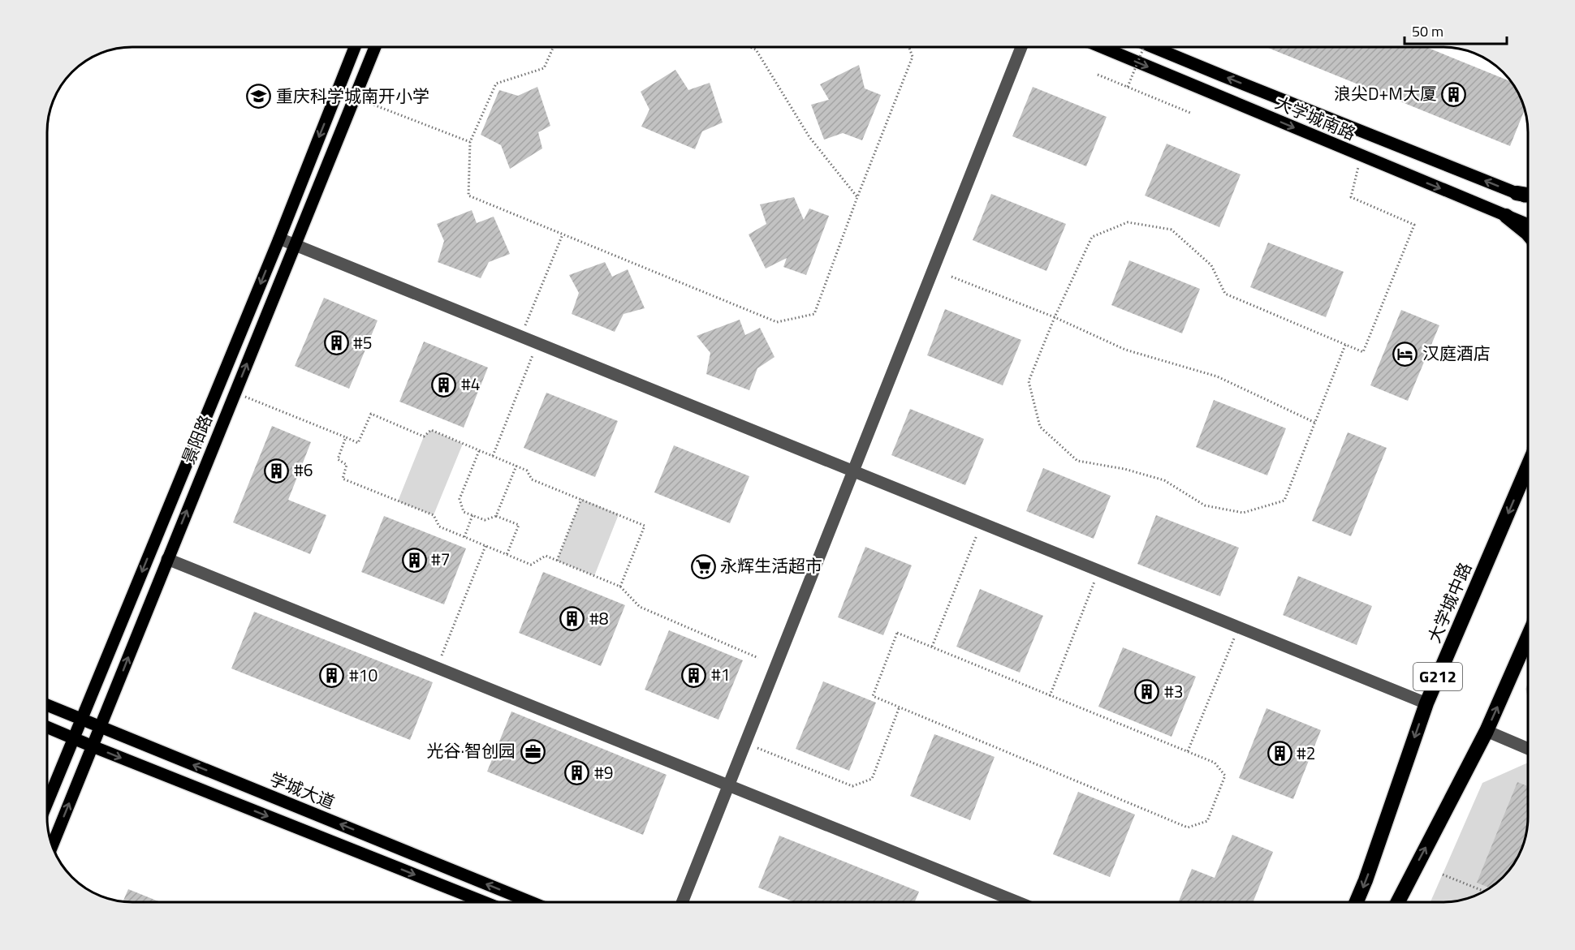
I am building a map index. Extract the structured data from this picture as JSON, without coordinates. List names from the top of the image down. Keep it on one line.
{"streets":{"highway":["大学城中路","G212"],"main road":["大学城南路","景阳路","学城大道"]},"crossings":[["景阳路","学城大道"]],"places":{"building":["浪尖D+M大厦","#5","#4","#6","#7","#8","#1","#10","#3","#2","#9"],"school or university":["重庆科学城南开小学"],"hotel":["汉庭酒店"],"supermarket":["永辉生活超市"],"office":["光谷·智创园"]},"scale_bar":"50 m"}
